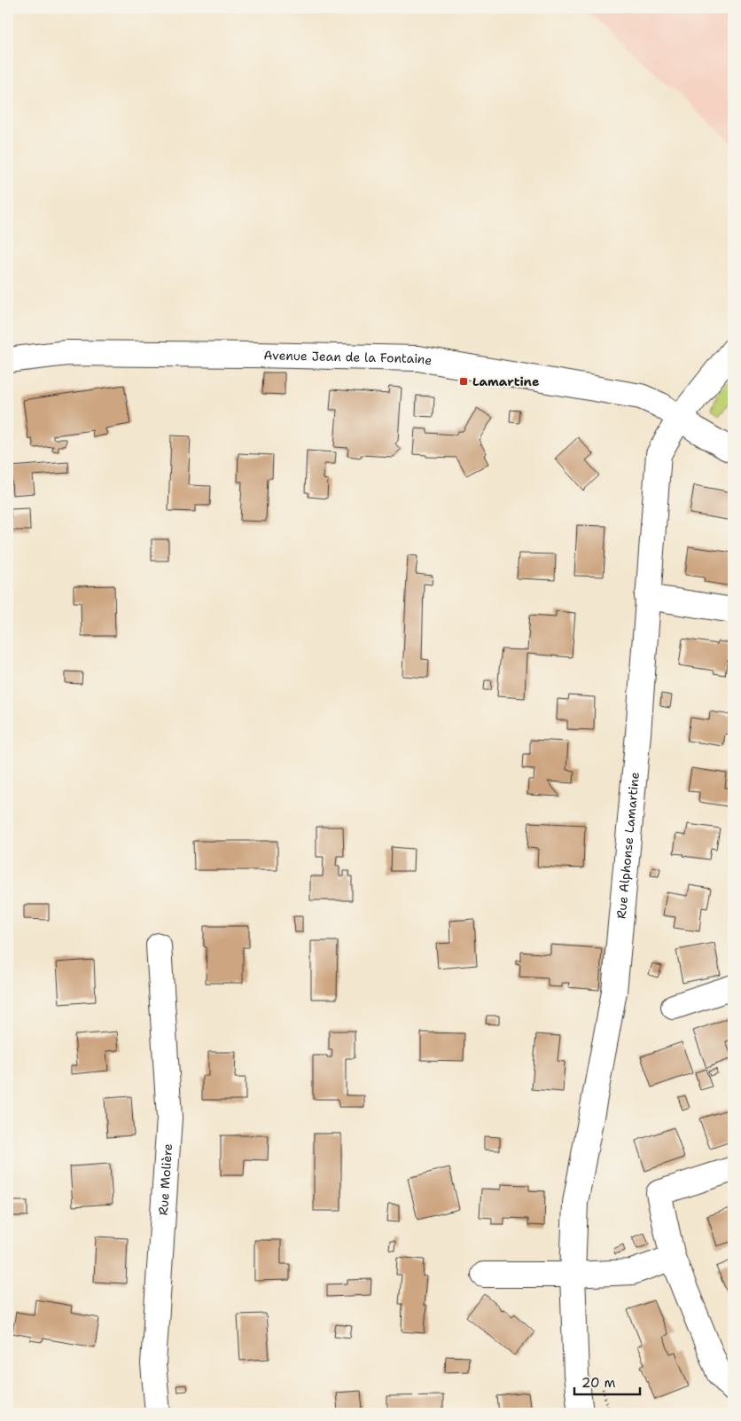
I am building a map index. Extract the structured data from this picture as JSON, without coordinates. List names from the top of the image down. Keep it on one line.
{"streets":{"street":["Avenue Jean de la Fontaine","Rue Alphonse Lamartine","Rue Molière"]},"crossings":[["Avenue Jean de la Fontaine","Rue Alphonse Lamartine"]],"places":{"transit":["Lamartine"]},"scale_bar":"20 m"}
